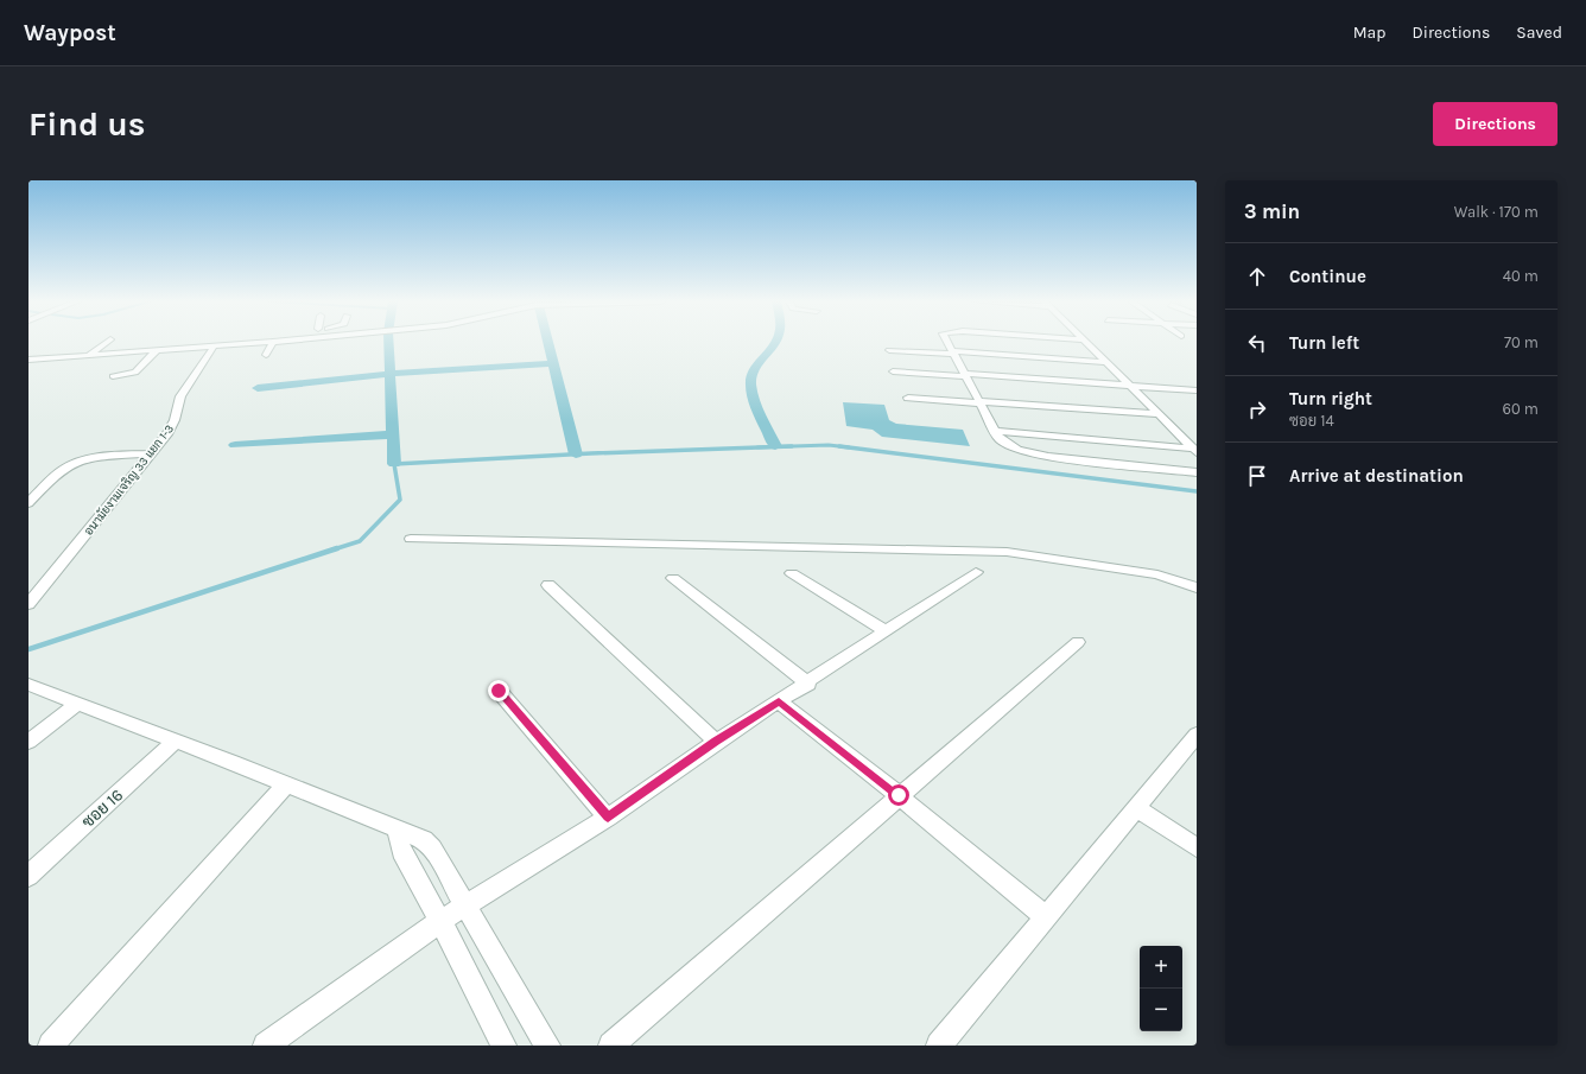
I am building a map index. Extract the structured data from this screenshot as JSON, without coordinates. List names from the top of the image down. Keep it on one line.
{"streets":{"street":["อนามัยงามเจริญ 33 แยก 1-3","ซอย 16"]},"page":{"header":"Waypost","nav":["Map","Directions","Saved"],"buttons":"Directions","title":"Find us","heading":["3 min","Walk · 170 m"],"list":[["Continue","40 m"],["Turn left","70 m"],["Turn right","ซอย 14","60 m"],"Arrive at destination"],"map_buttons":["+","−"]}}
